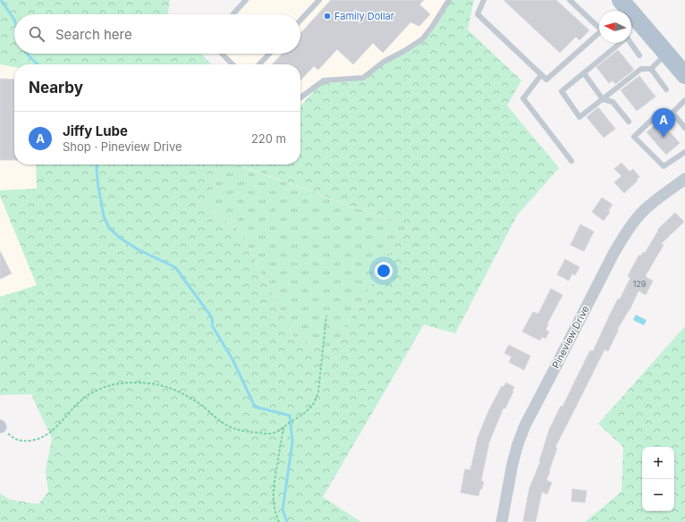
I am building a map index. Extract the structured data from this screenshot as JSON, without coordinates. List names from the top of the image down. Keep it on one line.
{"streets":{"street":["Pineview Drive"]},"places":["Family Dollar"],"house_numbers":["129"],"north":"left","page":{"search":"Search here","heading":"Nearby","pins":"A","list":[{"mark":"A","name":"Jiffy Lube","note":"Shop · Pineview Drive","value":"220 m"}],"map_buttons":["+","−"]}}
